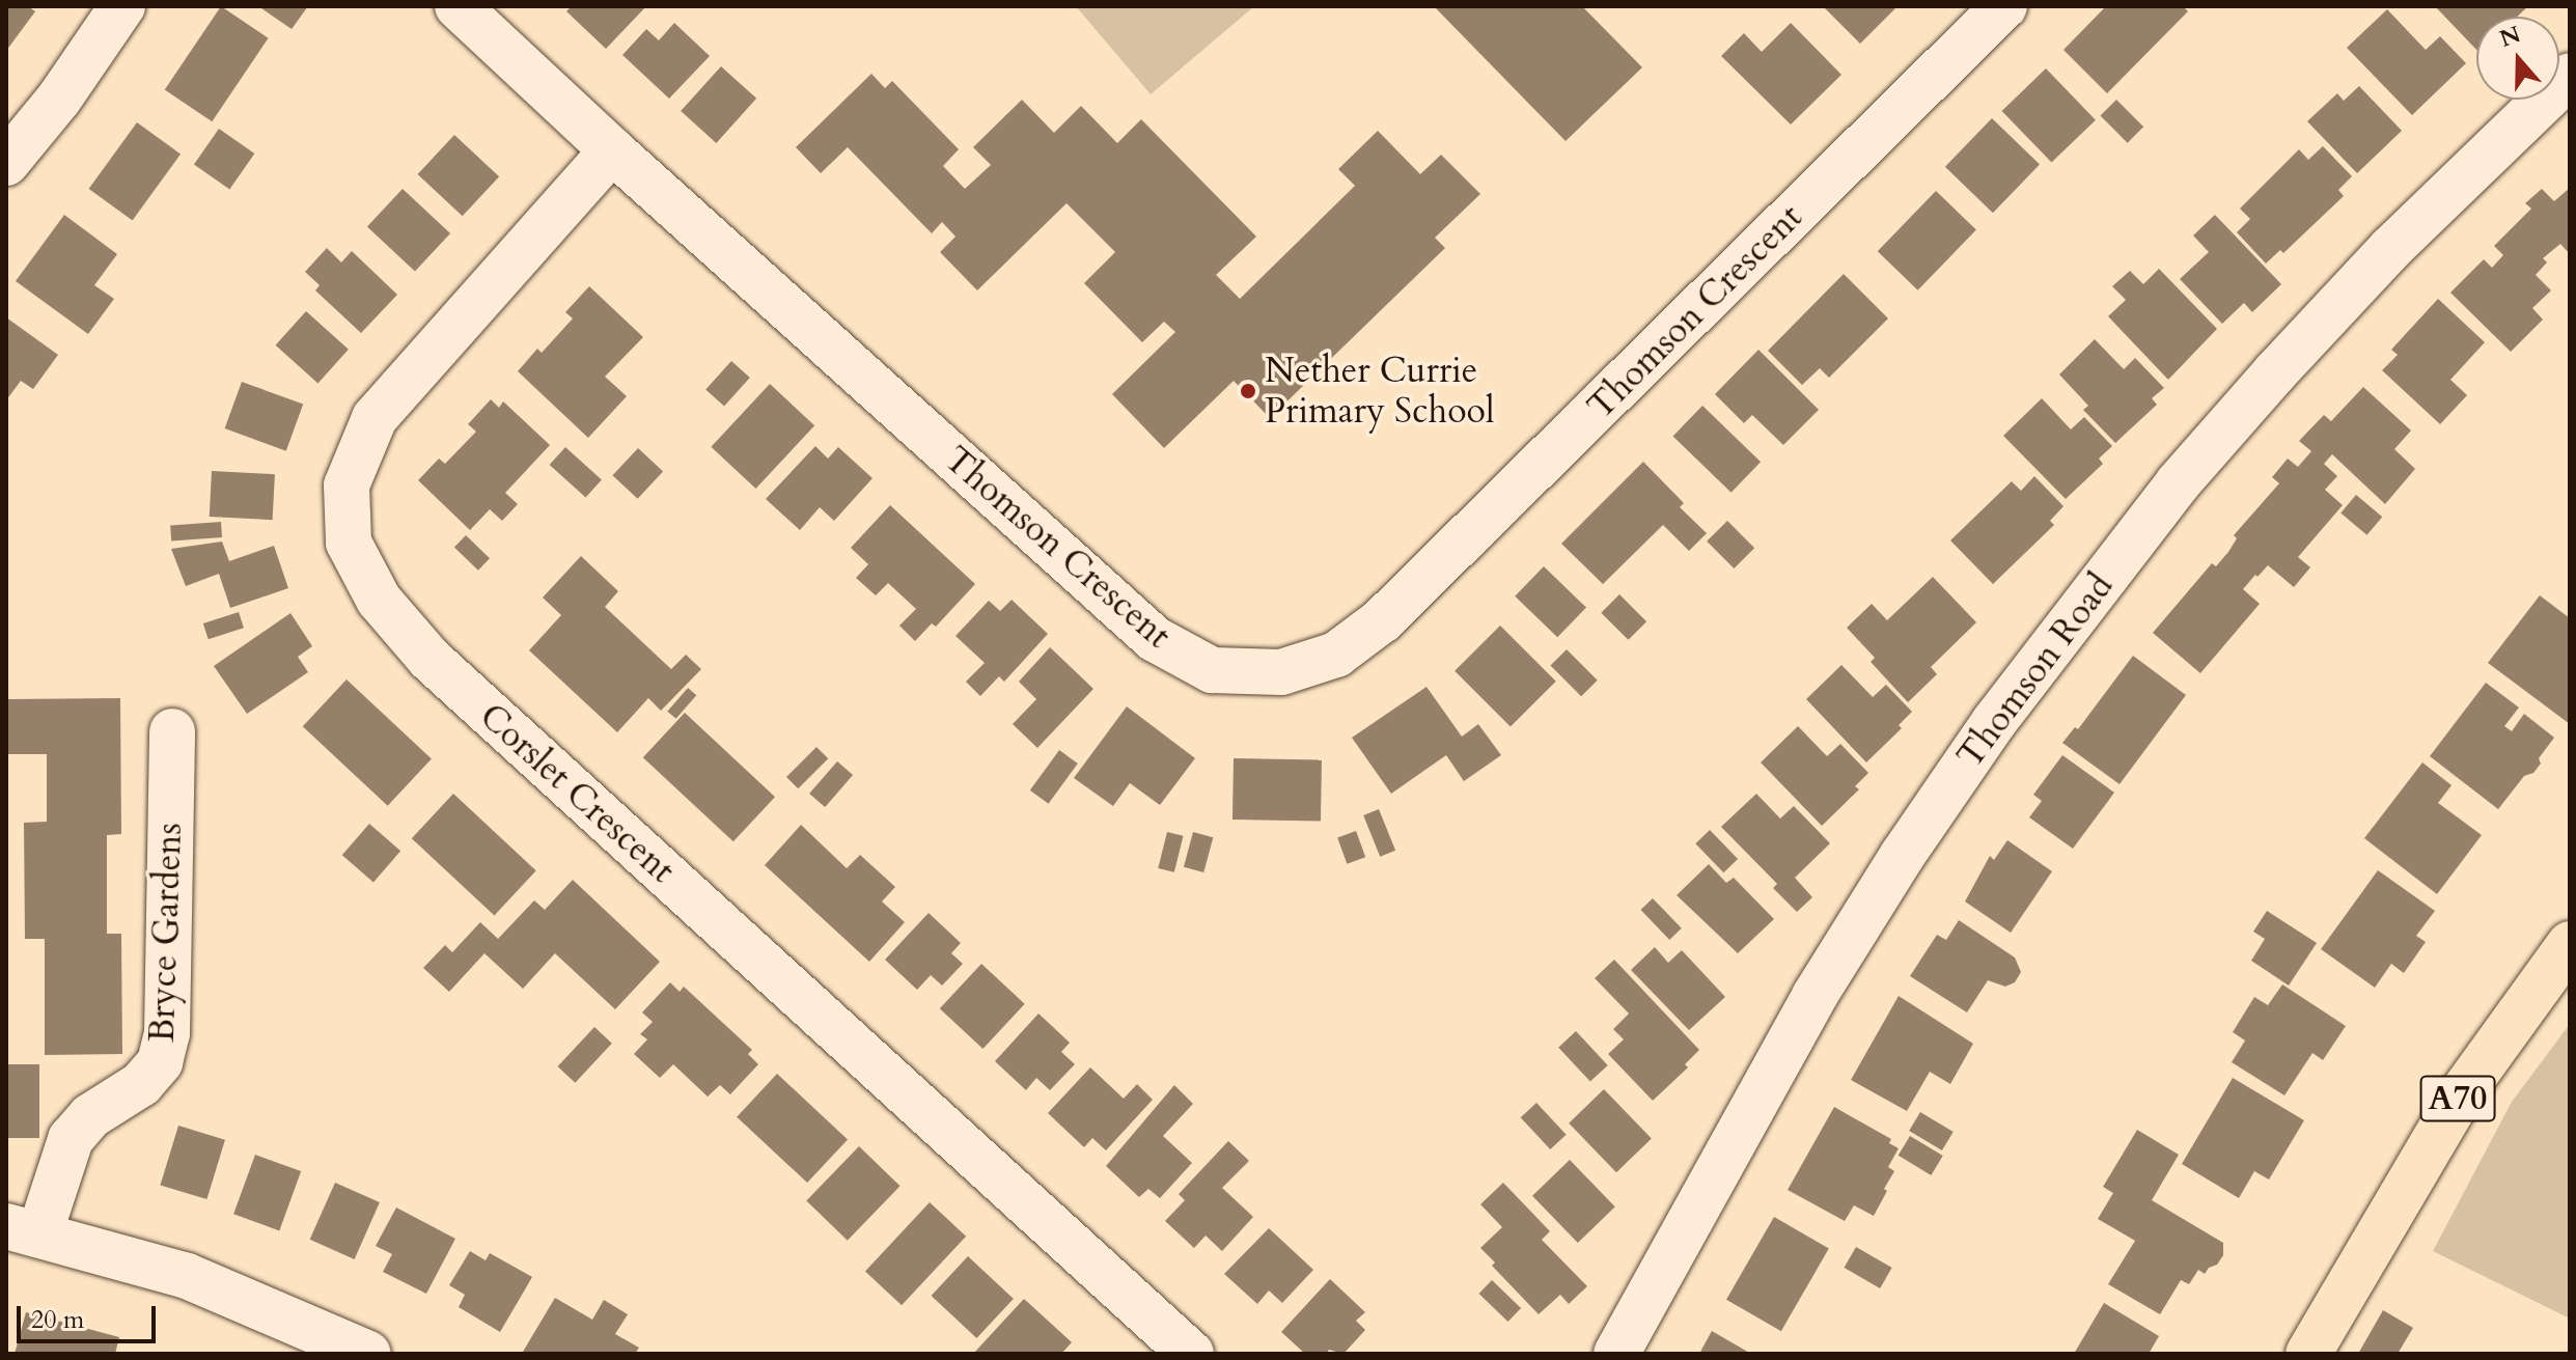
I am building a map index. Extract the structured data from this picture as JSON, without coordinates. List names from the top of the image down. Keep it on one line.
{"streets":{"main road":["A70"],"street":["Thomson Crescent","Thomson Road","Corslet Crescent","Bryce Gardens"]},"crossings":[["Thomson Crescent","Corslet Crescent"]],"places":["Nether Currie Primary School"],"scale_bar":"20 m","north":"top"}
